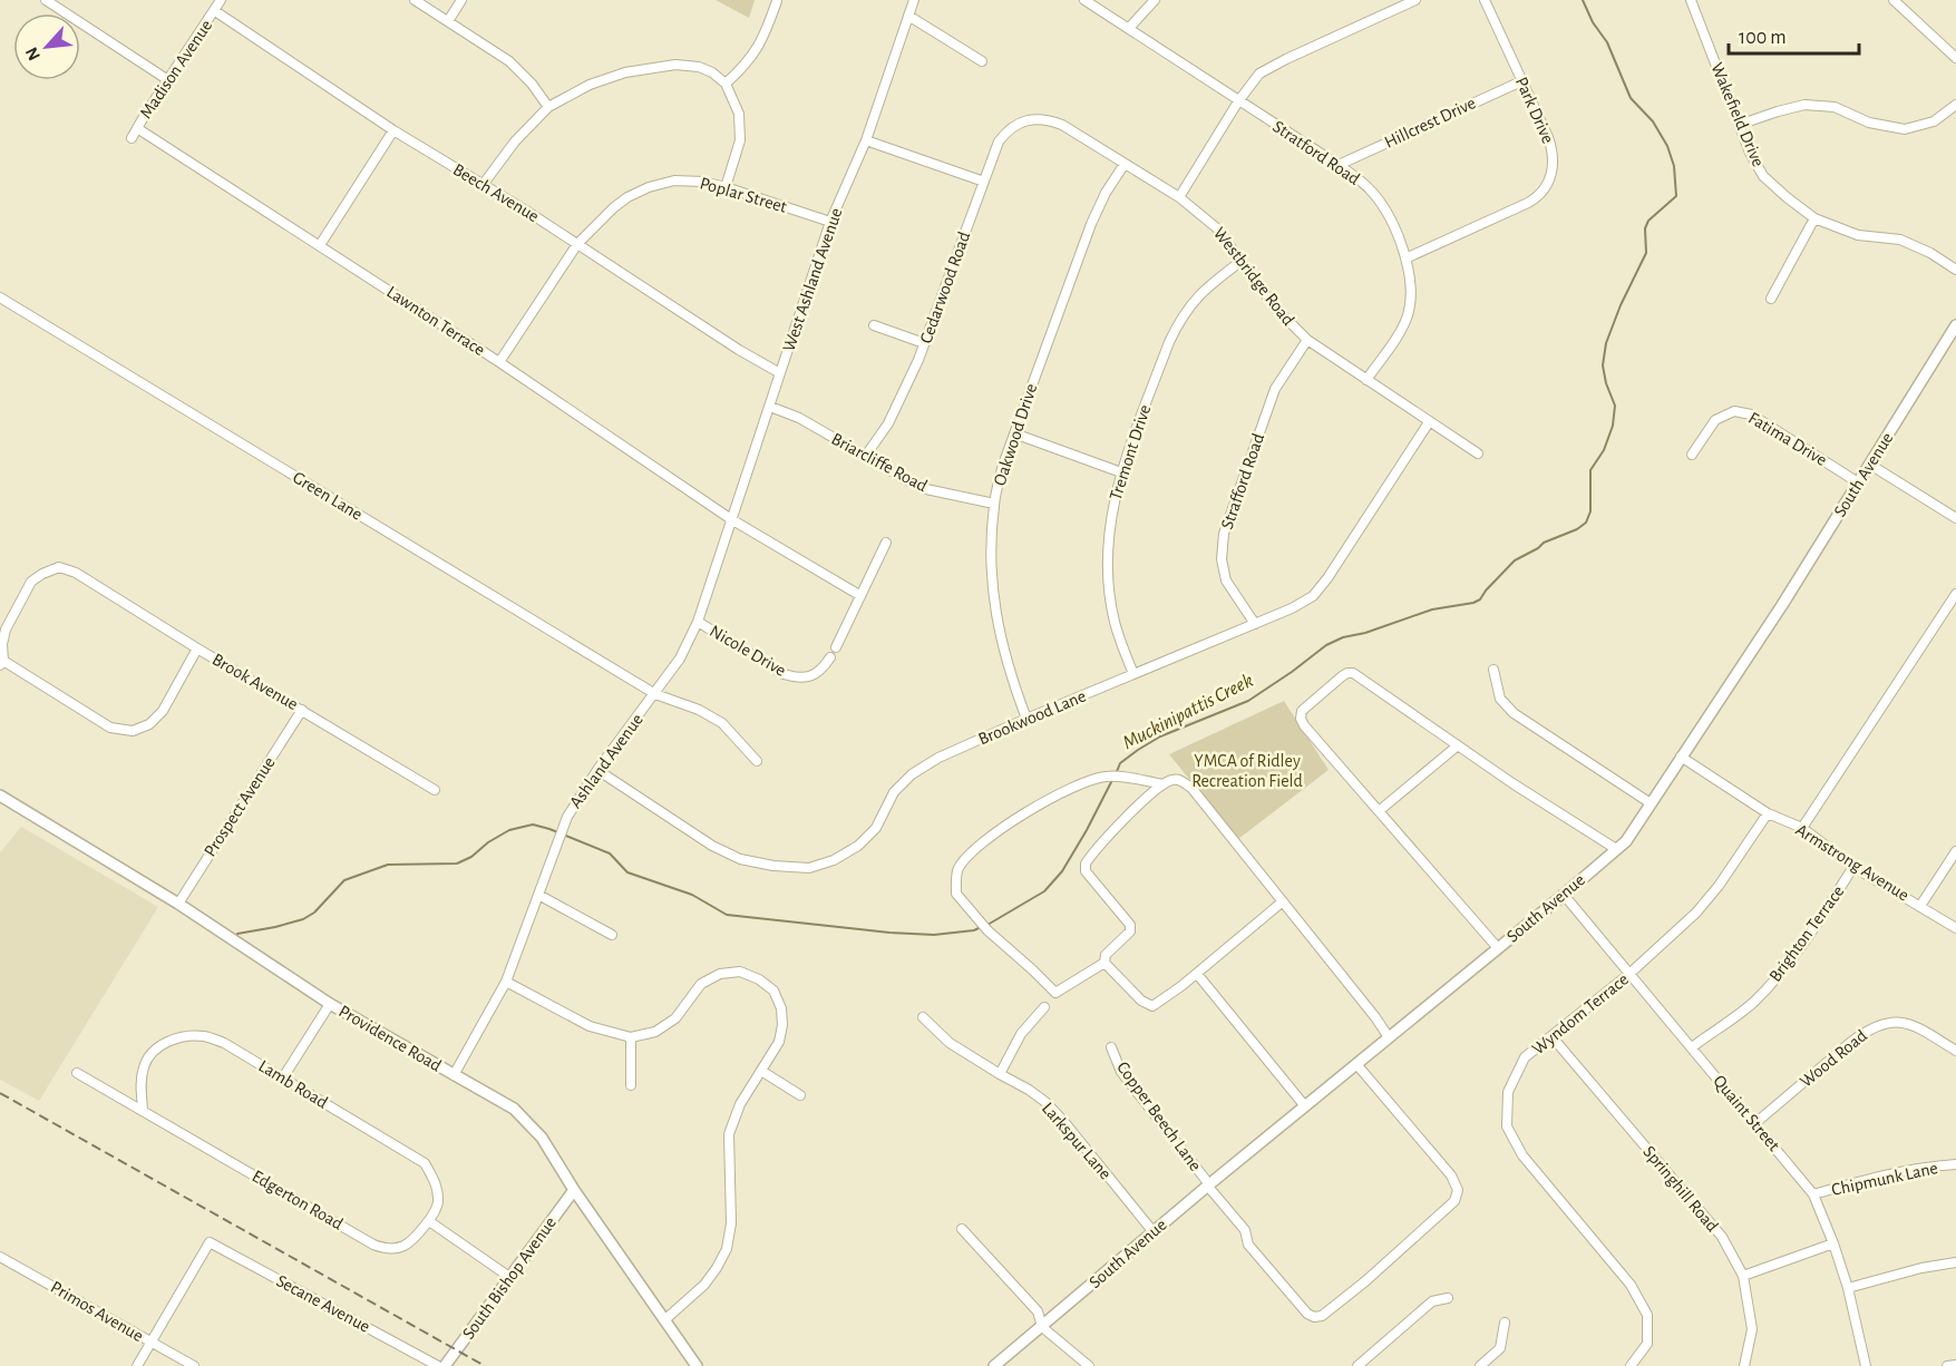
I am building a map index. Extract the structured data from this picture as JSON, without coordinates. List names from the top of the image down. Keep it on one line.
{"streets":{"street":["Madison Avenue","Park Drive","Wakefield Drive","Hillcrest Drive","Stratford Road","Beech Avenue","Poplar Street","Westbridge Road","West Ashland Avenue","Cedarwood Road","Lawnton Terrace","Oakwood Drive","Fatima Drive","Tremont Drive","Briarcliffe Road","South Avenue","Strafford Road","Green Lane","Nicole Drive","Brook Avenue","Brookwood Lane","Ashland Avenue","Prospect Avenue","Armstrong Avenue","Brighton Terrace","Wyndom Terrace","Providence Road","Wood Road","Lamb Road","Quaint Street","Copper Beech Lane","Larkspur Lane","Chipmunk Lane","Springhill Road","Edgerton Road","South Bishop Avenue","Secane Avenue","Primos Avenue"]},"crossings":[["Madison Avenue","Beech Avenue"],["Madison Avenue","Lawnton Terrace"],["Park Drive","Hillcrest Drive"],["Park Drive","Stratford Road"],["Hillcrest Drive","Stratford Road"],["Stratford Road","Westbridge Road"],["Beech Avenue","Poplar Street"],["Beech Avenue","West Ashland Avenue"],["Poplar Street","West Ashland Avenue"],["Poplar Street","Lawnton Terrace"],["Westbridge Road","Cedarwood Road"],["Westbridge Road","Oakwood Drive"],["Westbridge Road","Tremont Drive"],["Westbridge Road","Strafford Road"],["Westbridge Road","Brookwood Lane"],["West Ashland Avenue","Lawnton Terrace"],["West Ashland Avenue","Briarcliffe Road"],["West Ashland Avenue","Ashland Avenue"],["Cedarwood Road","Briarcliffe Road"],["Oakwood Drive","Briarcliffe Road"],["Oakwood Drive","Brookwood Lane"],["Fatima Drive","South Avenue"],["Tremont Drive","Brookwood Lane"],["South Avenue","Armstrong Avenue"],["South Avenue","Quaint Street"],["South Avenue","Copper Beech Lane"],["South Avenue","Larkspur Lane"],["Strafford Road","Brookwood Lane"],["Green Lane","Ashland Avenue"],["Nicole Drive","Ashland Avenue"],["Brook Avenue","Prospect Avenue"],["Brookwood Lane","Ashland Avenue"],["Ashland Avenue","Providence Road"],["Prospect Avenue","Providence Road"],["Armstrong Avenue","Brighton Terrace"],["Armstrong Avenue","Wyndom Terrace"],["Brighton Terrace","Quaint Street"],["Wyndom Terrace","Quaint Street"],["Wyndom Terrace","Springhill Road"],["Providence Road","South Bishop Avenue"],["Wood Road","Quaint Street"],["Lamb Road","Edgerton Road"],["Quaint Street","Chipmunk Lane"],["Secane Avenue","Primos Avenue"]],"water":["Muckinipattis Creek"],"parks":["YMCA of Ridley Recreation Field"],"scale_bar":"100 m","north":"bottom left"}
